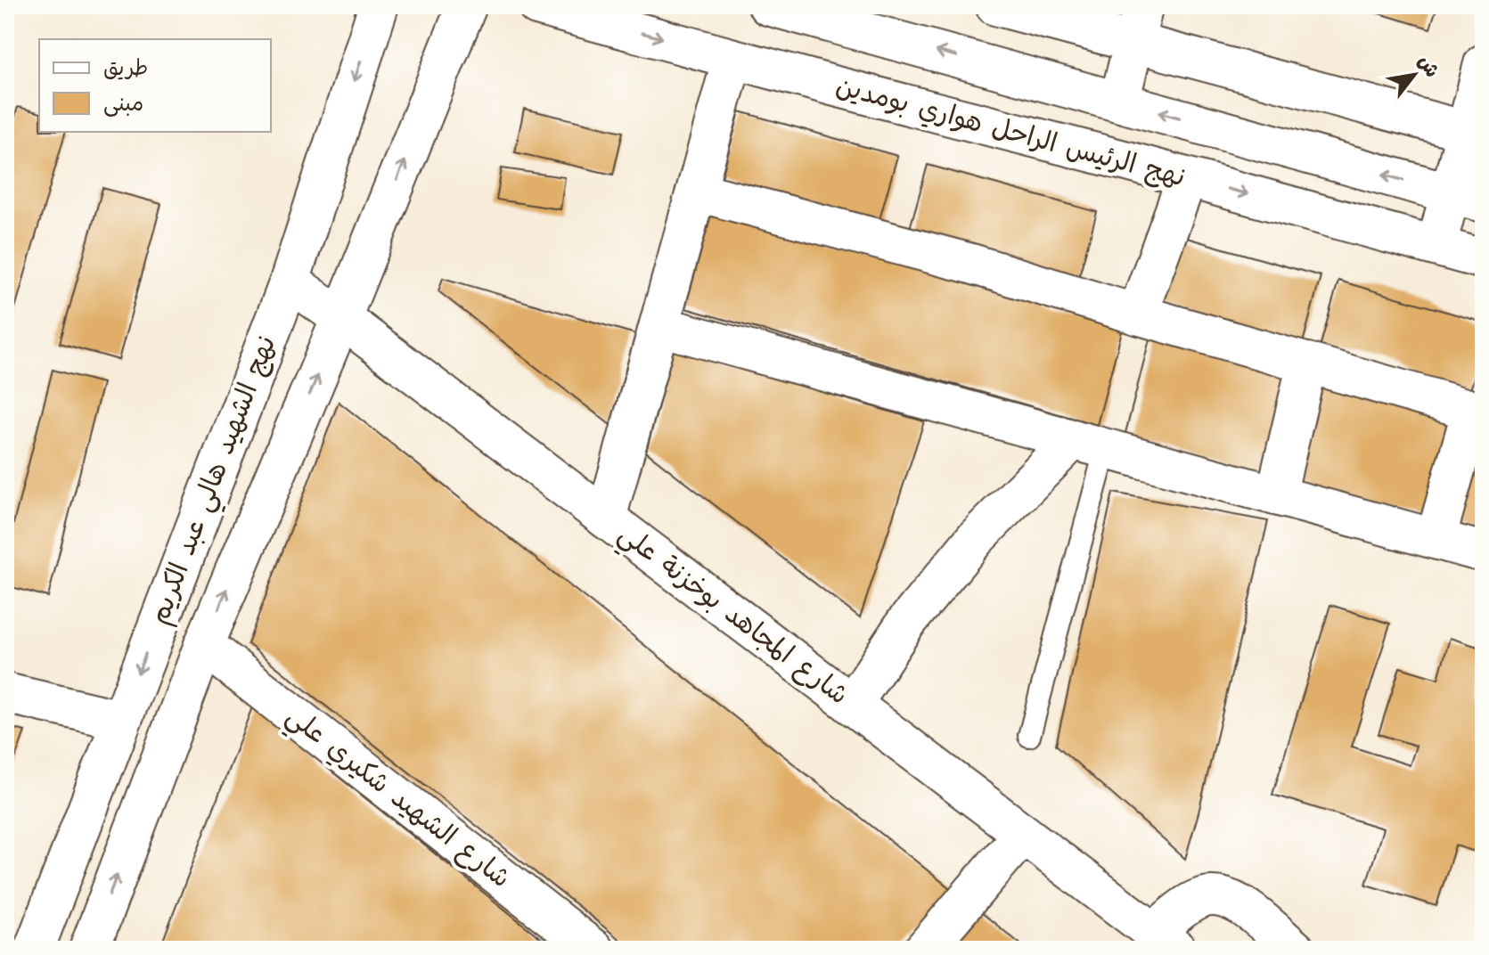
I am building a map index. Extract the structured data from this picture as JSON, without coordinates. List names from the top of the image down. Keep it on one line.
{"streets":{"street":["نهج الرئيس الراحل هواري بومدين","نهج الشهيد هالي عبد الكريم","شارع المجاهد بوخزنة علي","شارع الشهيد شكيري علي"]},"crossings":[["نهج الشهيد هالي عبد الكريم","شارع المجاهد بوخزنة علي"]],"legend":["طريق","مبنى"],"north":"top right"}
